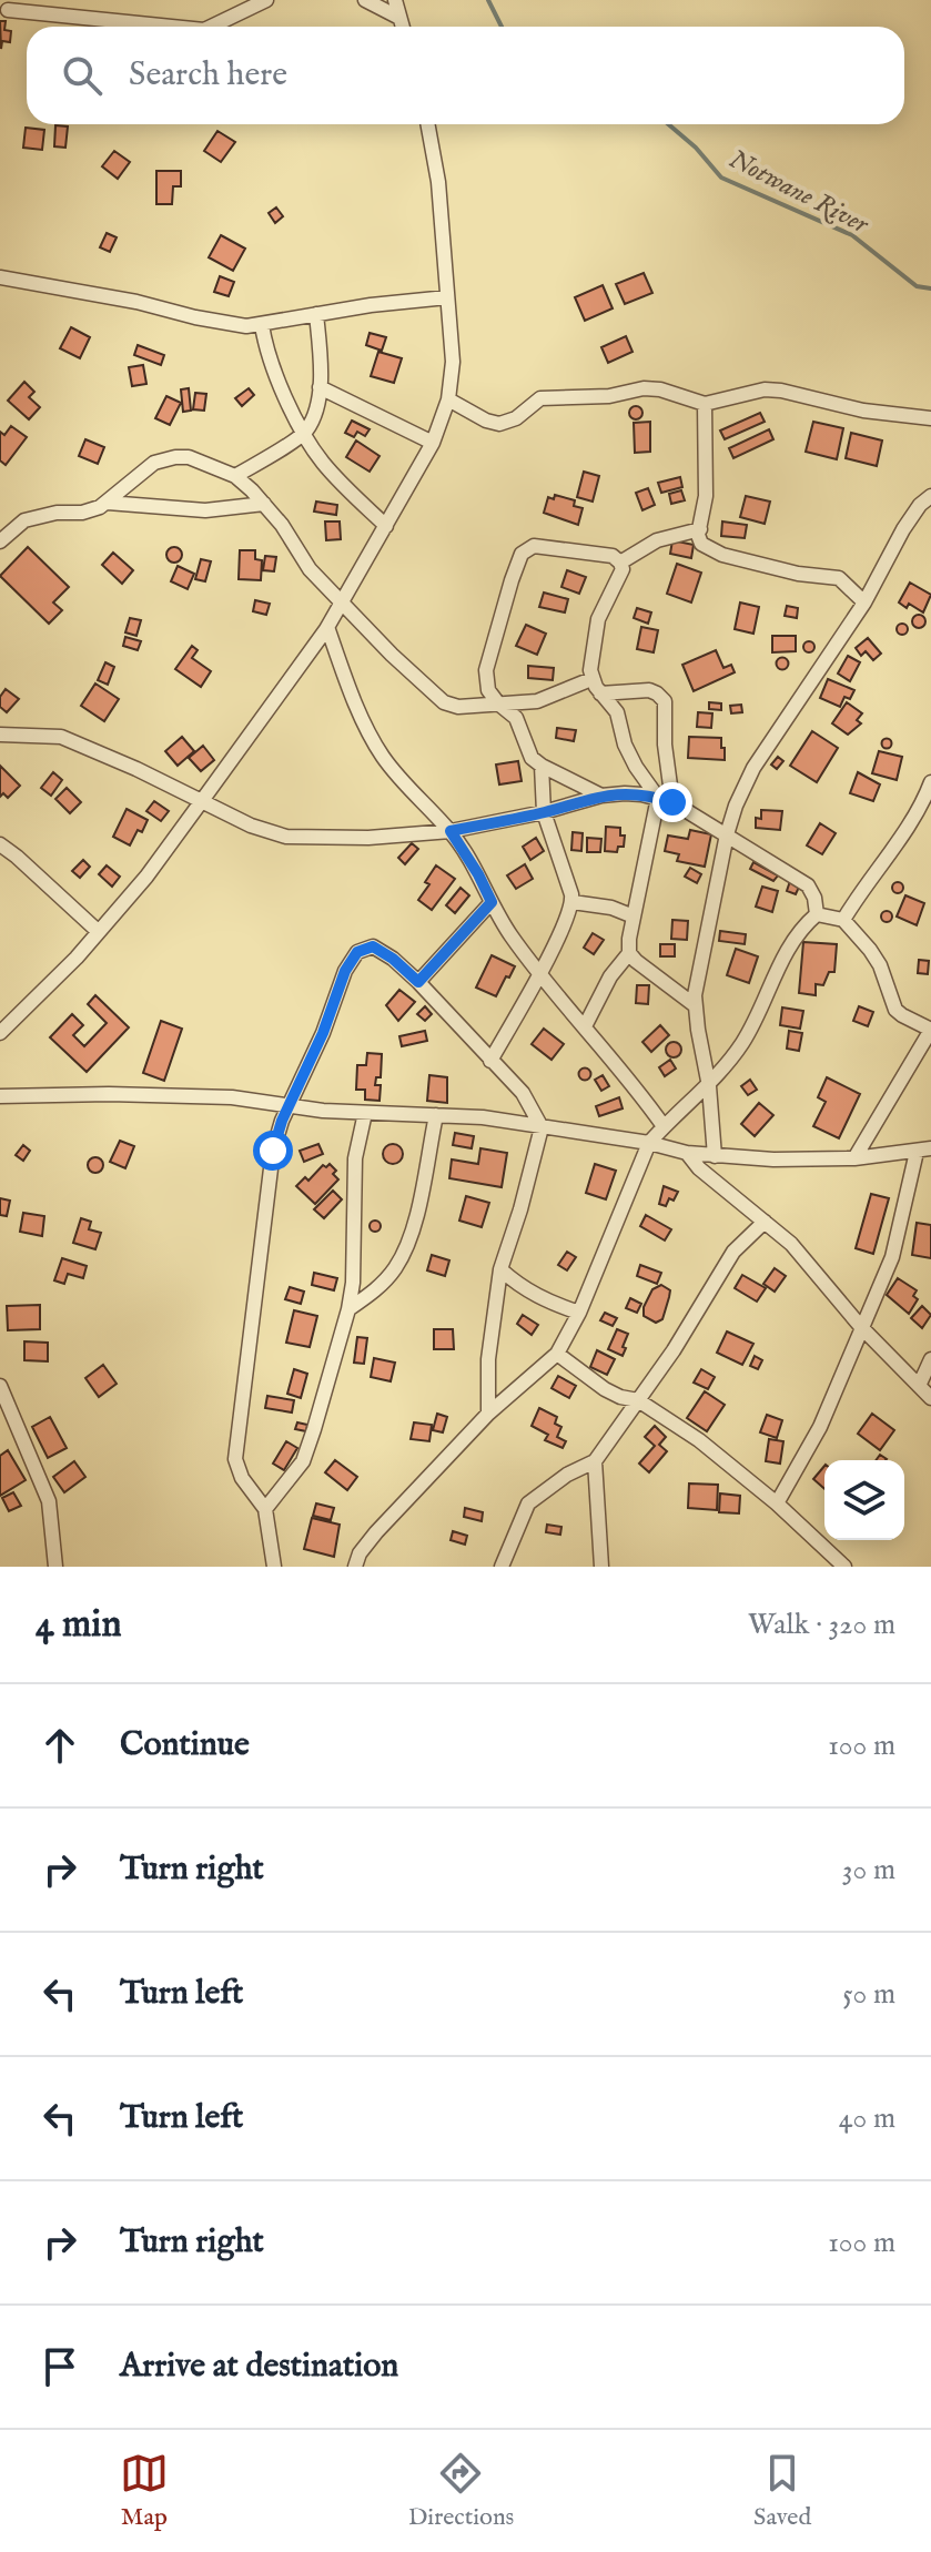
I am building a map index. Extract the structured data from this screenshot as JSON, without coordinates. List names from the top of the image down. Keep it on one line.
{"water":["Notwane River"],"page":{"search":"Search here","heading":["4 min","Walk · 320 m"],"list":[["Continue","100 m"],["Turn right","30 m"],["Turn left","50 m"],["Turn left","40 m"],["Turn right","100 m"],"Arrive at destination"],"nav":["Map","Directions","Saved"]}}
